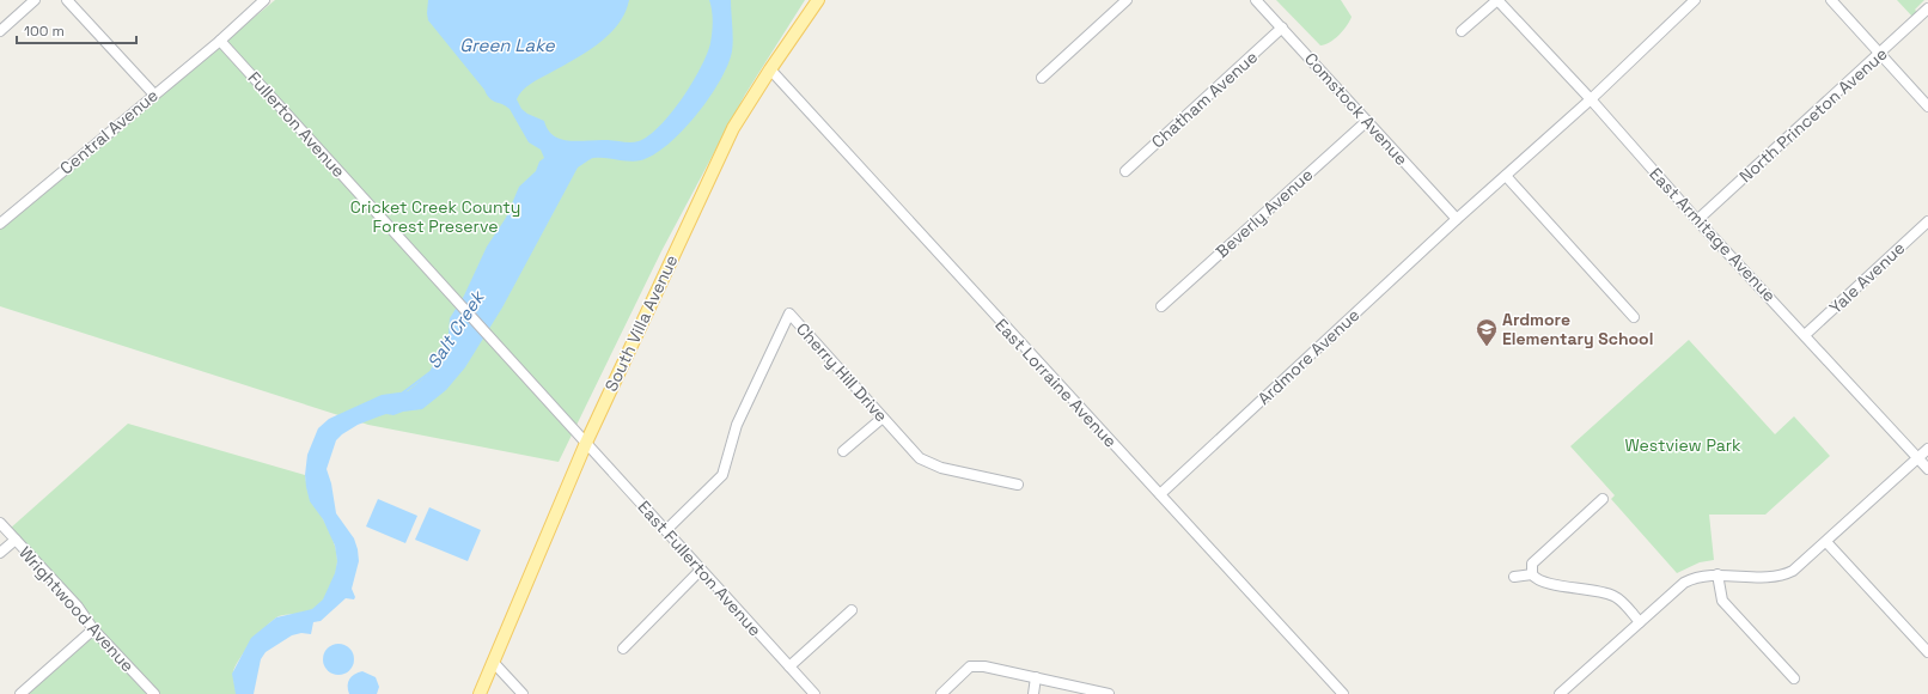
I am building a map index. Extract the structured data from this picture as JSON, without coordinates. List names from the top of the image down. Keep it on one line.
{"streets":{"main road":["South Villa Avenue"],"street":["Chatham Avenue","Comstock Avenue","North Princeton Avenue","Fullerton Avenue","Central Avenue","Beverly Avenue","East Armitage Avenue","Yale Avenue","Ardmore Avenue","Cherry Hill Drive","East Lorraine Avenue","East Fullerton Avenue","Wrightwood Avenue"]},"crossings":[["Chatham Avenue","Comstock Avenue"],["Comstock Avenue","Beverly Avenue"],["Comstock Avenue","Ardmore Avenue"],["North Princeton Avenue","East Armitage Avenue"],["Fullerton Avenue","Central Avenue"],["Fullerton Avenue","South Villa Avenue"],["Fullerton Avenue","East Fullerton Avenue"],["East Armitage Avenue","Yale Avenue"],["East Armitage Avenue","Ardmore Avenue"],["South Villa Avenue","East Lorraine Avenue"],["South Villa Avenue","East Fullerton Avenue"],["Ardmore Avenue","East Lorraine Avenue"],["Cherry Hill Drive","East Fullerton Avenue"]],"water":["Green Lake","Salt Creek"],"parks":["Cricket Creek County Forest Preserve","Westview Park"],"places":{"school or university":["Ardmore Elementary School"]},"scale_bar":"100 m"}
